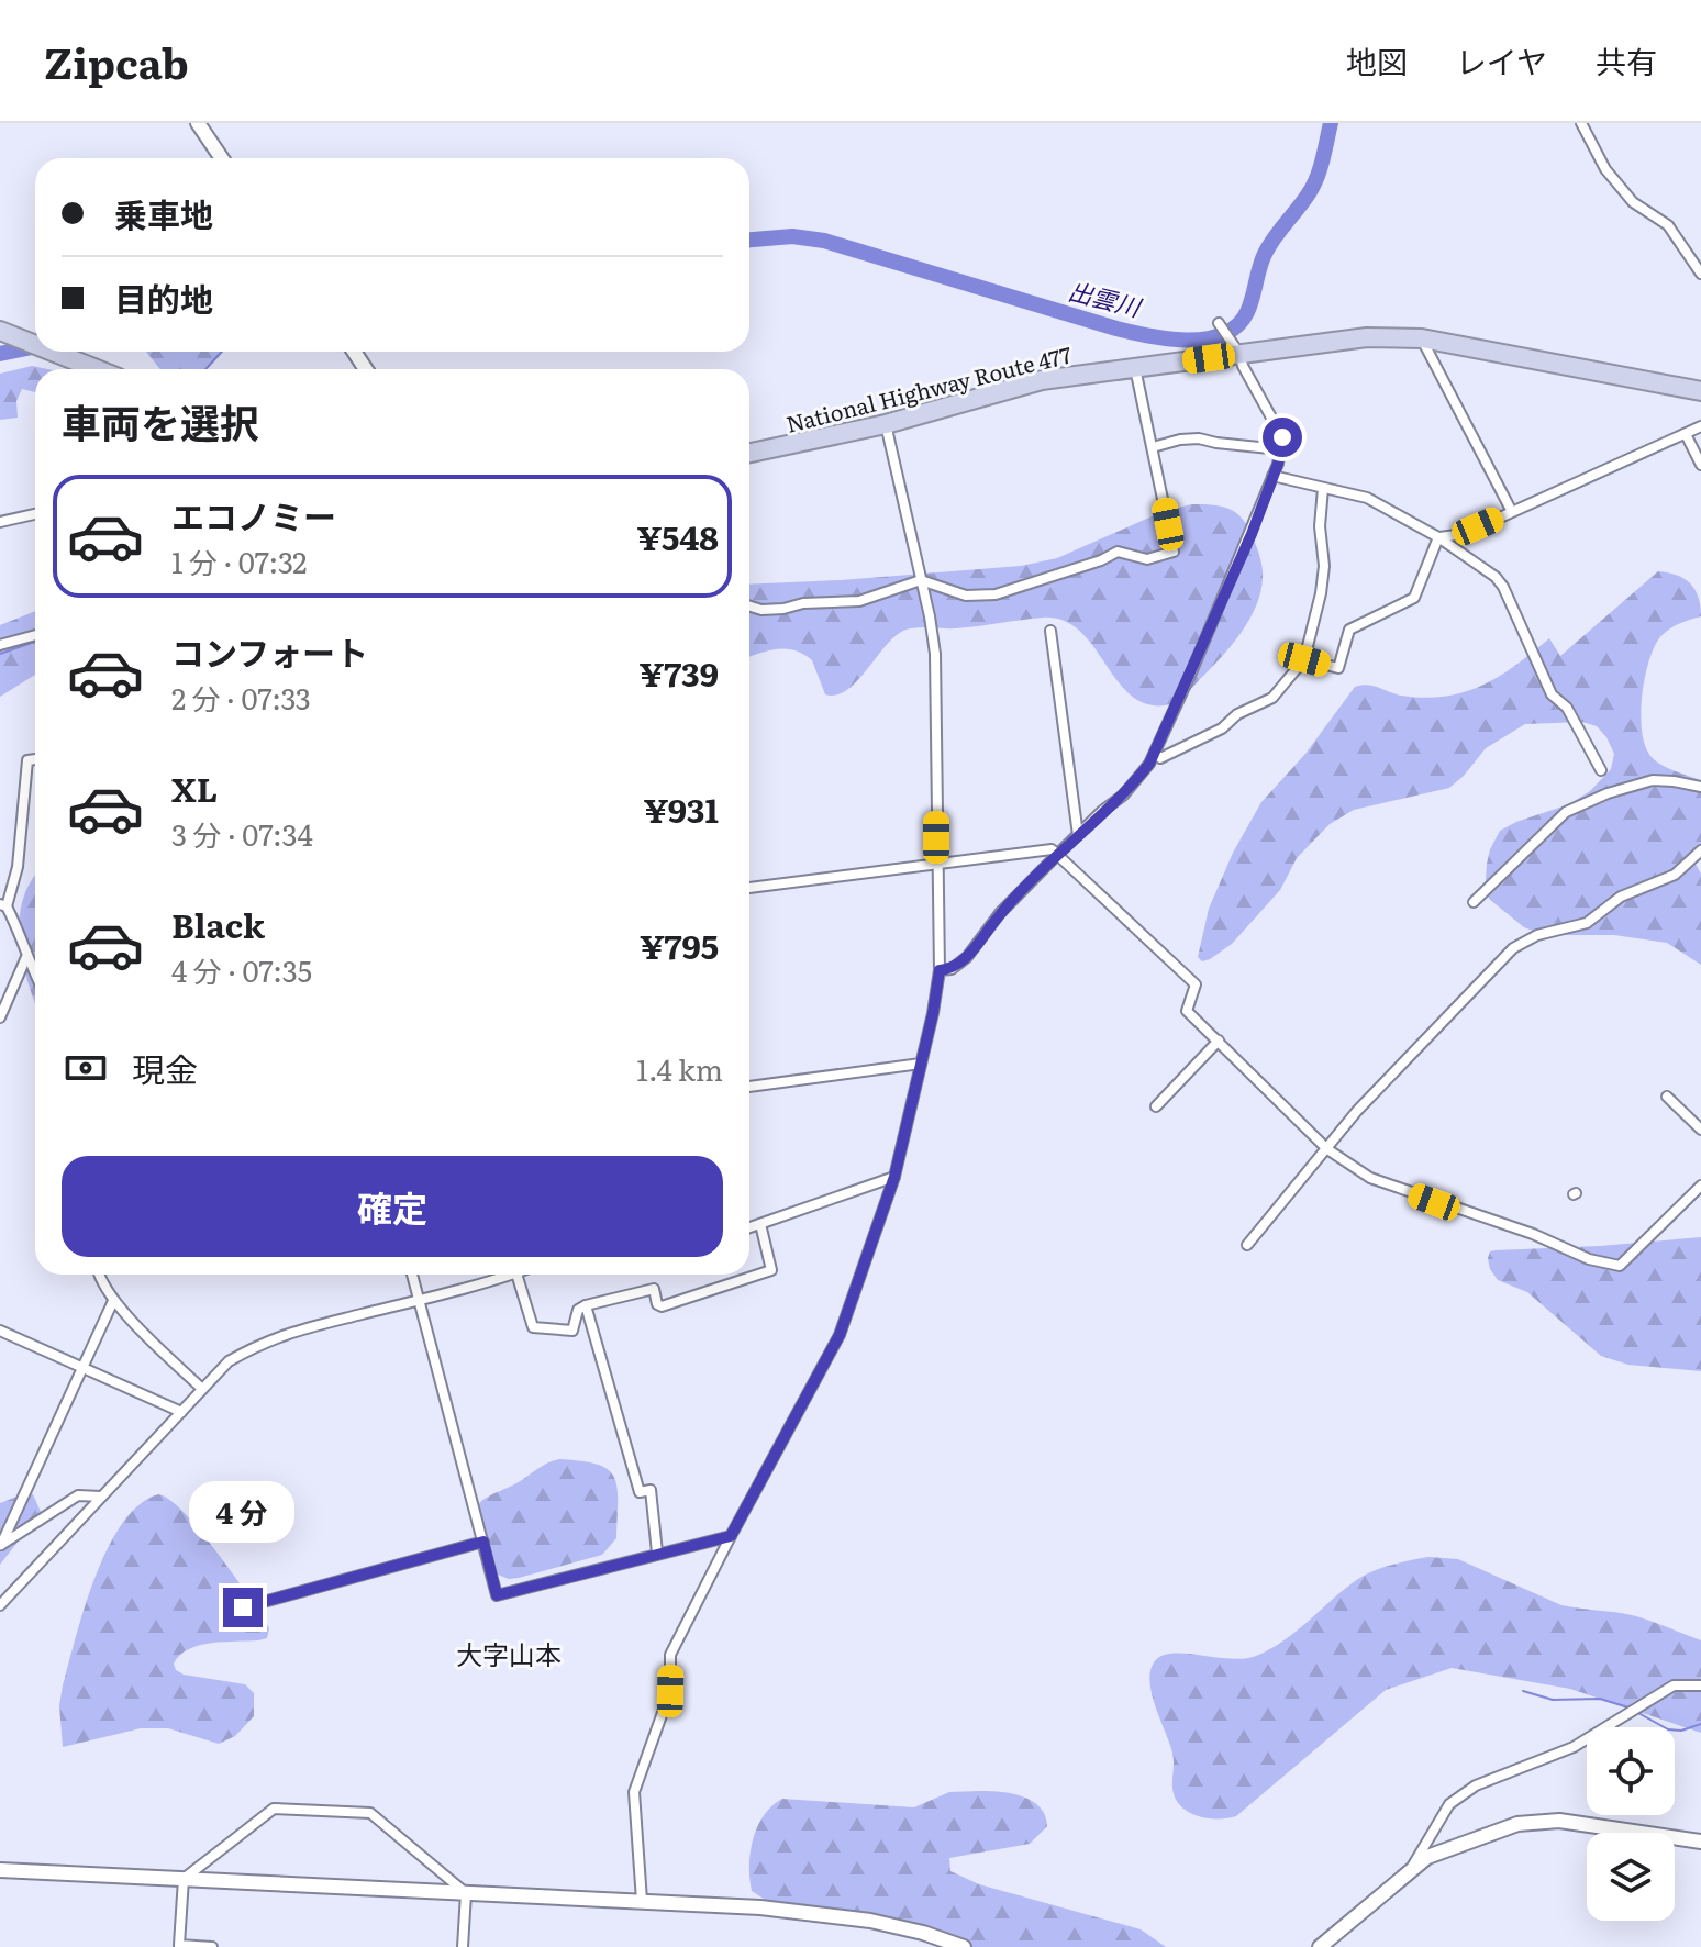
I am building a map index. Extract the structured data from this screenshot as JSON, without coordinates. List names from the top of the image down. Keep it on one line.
{"streets":{"highway":["National Highway Route 477"]},"districts":["大字山本"],"water":["出雲川"],"page":{"header":"Zipcab","nav":["地図","レイヤ","共有"],"banner":["乗車地","目的地"],"heading":"車両を選択","list":[{"name":"エコノミー","note":"1 分 · 07:32","value":"¥548"},{"name":"コンフォート","note":"2 分 · 07:33","value":"¥739"},{"name":"XL","note":"3 分 · 07:34","value":"¥931"},{"name":"Black","note":"4 分 · 07:35","value":"¥795"}],"pay":["現金","1.4 km"],"buttons":"確定","bubble":"4 分"}}
